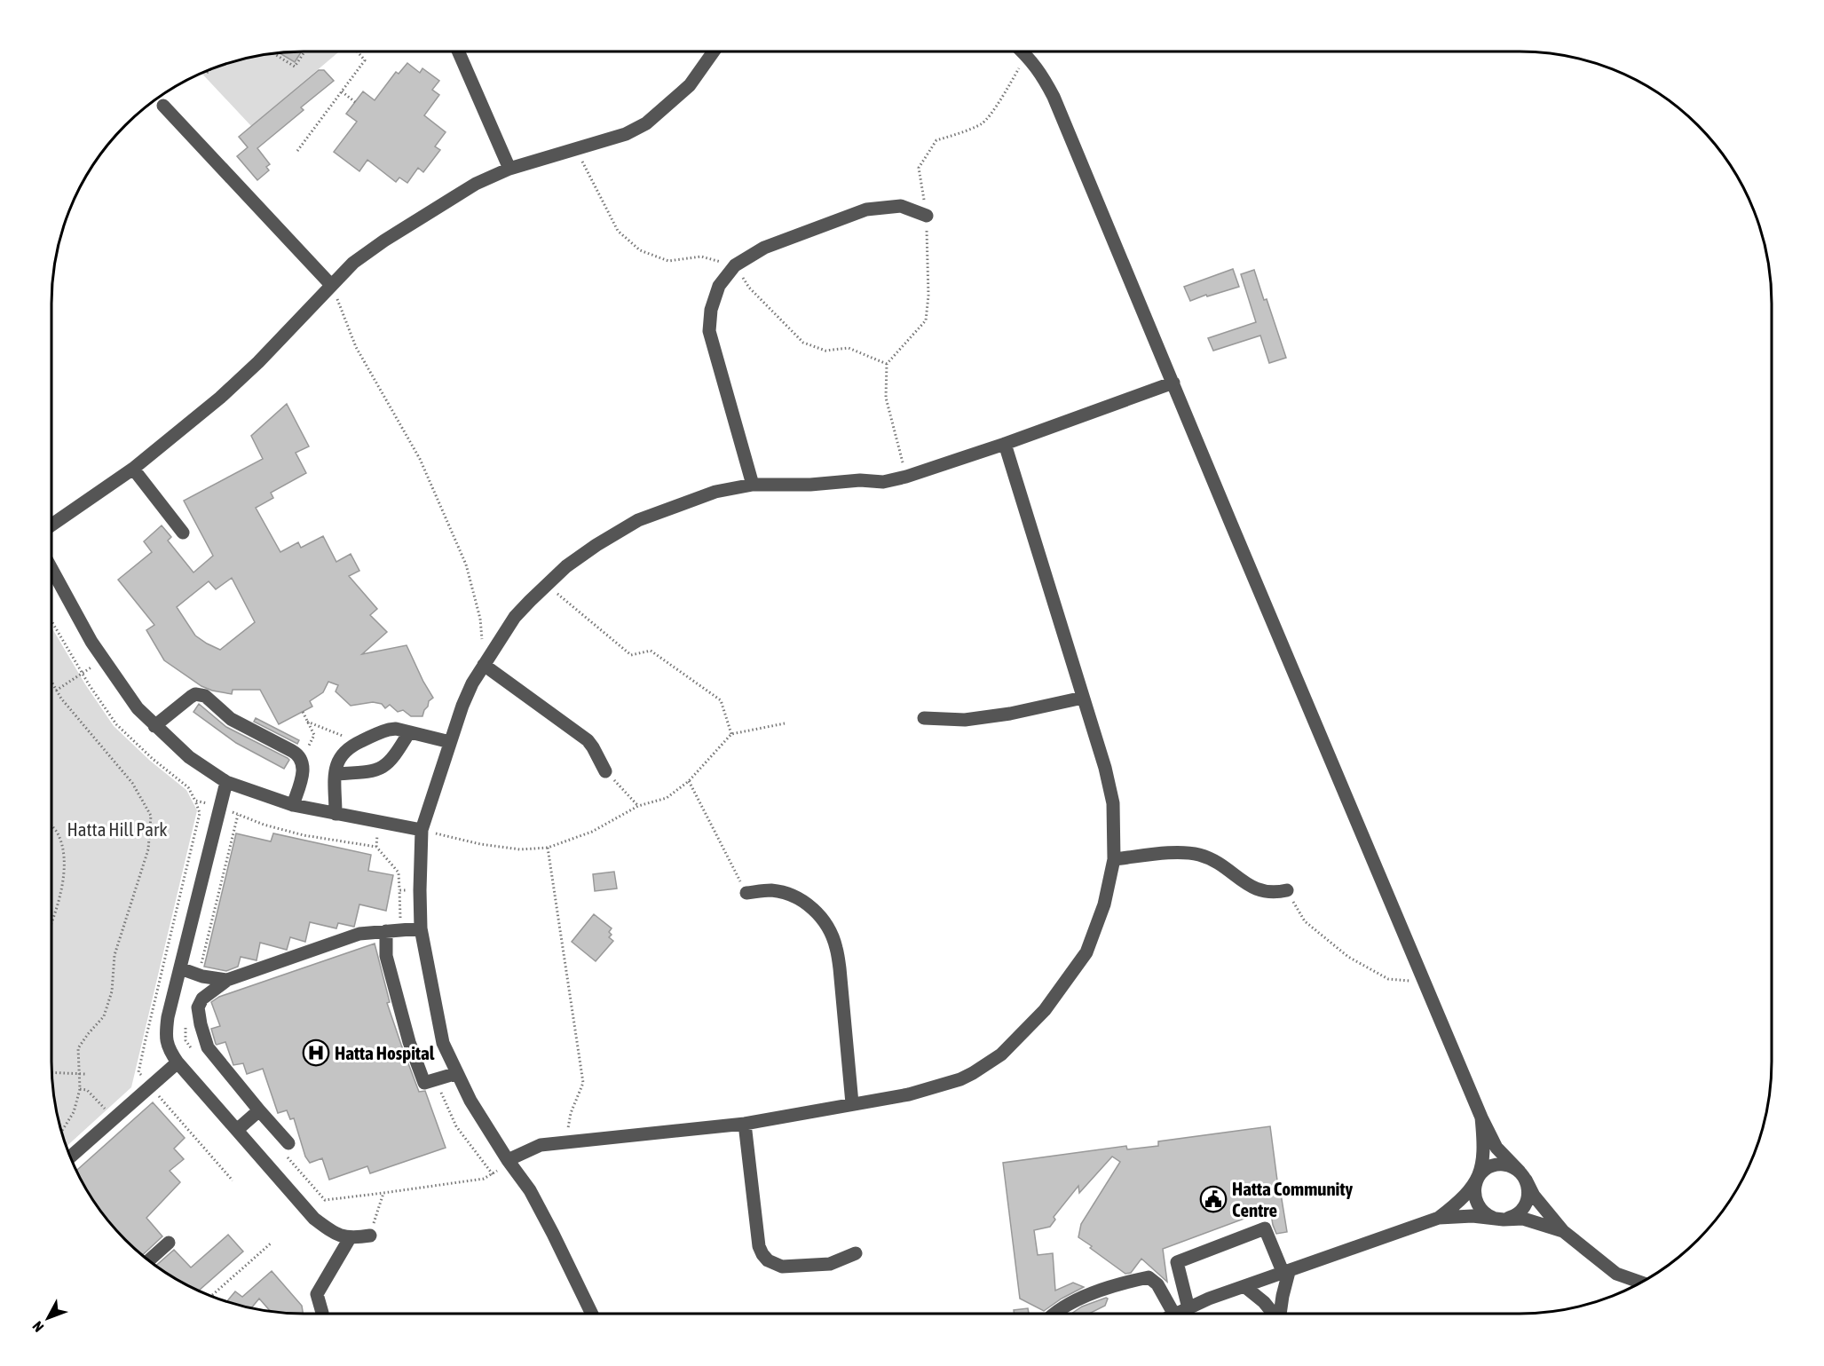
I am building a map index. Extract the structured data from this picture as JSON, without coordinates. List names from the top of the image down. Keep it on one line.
{"parks":["Hatta Hill Park"],"places":{"hospital":["Hatta Hospital"],"public building":["Hatta Community Centre"]},"north":"bottom left"}
